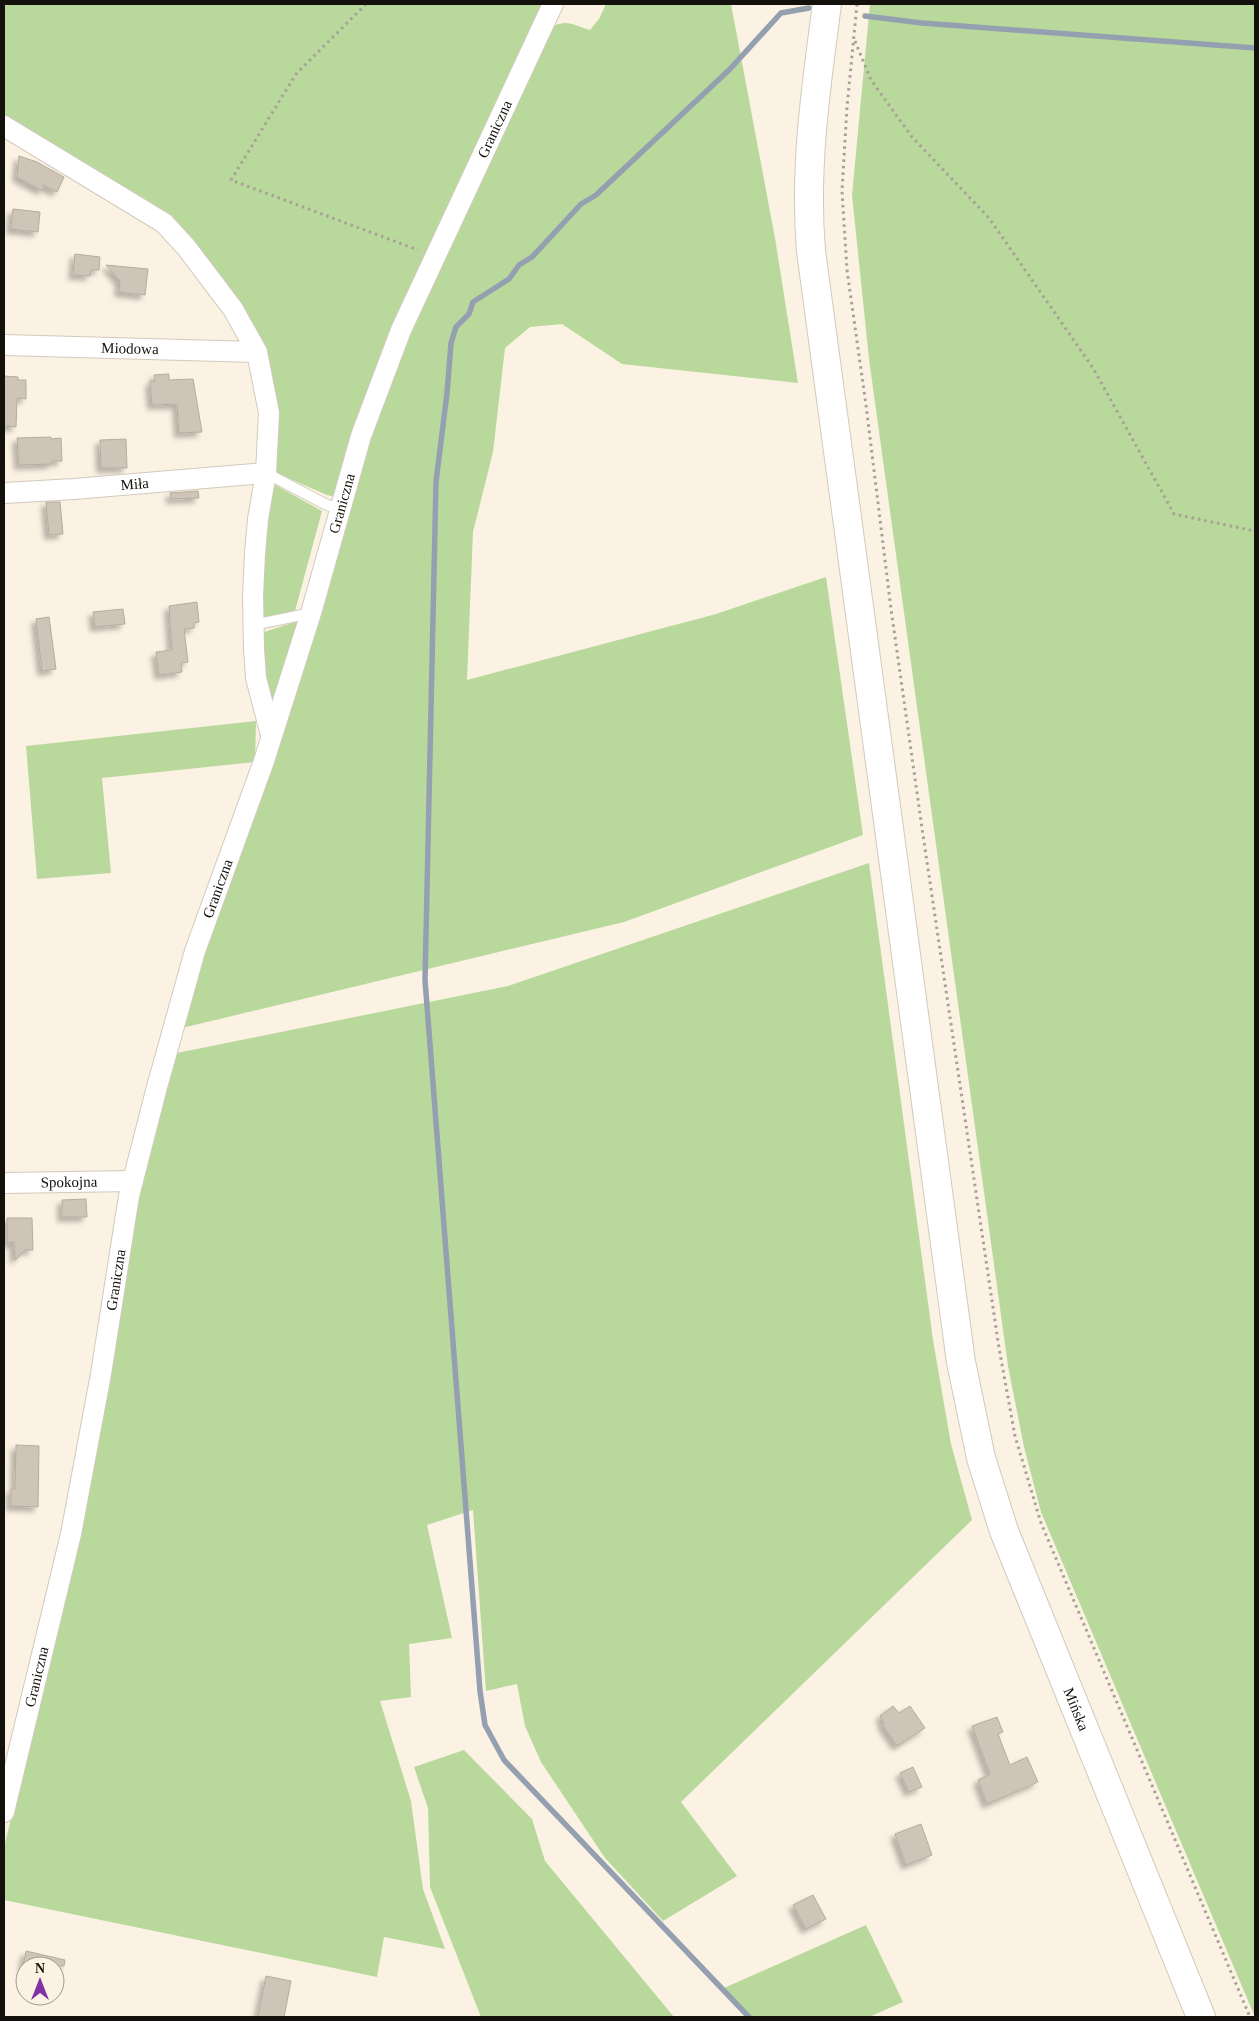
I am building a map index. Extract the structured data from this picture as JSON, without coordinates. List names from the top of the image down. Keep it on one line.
{"streets":{"main road":["Mińska"],"street":["Graniczna","Miodowa","Miła","Spokojna"]},"crossings":[["Graniczna","Spokojna"]],"north":"top"}
